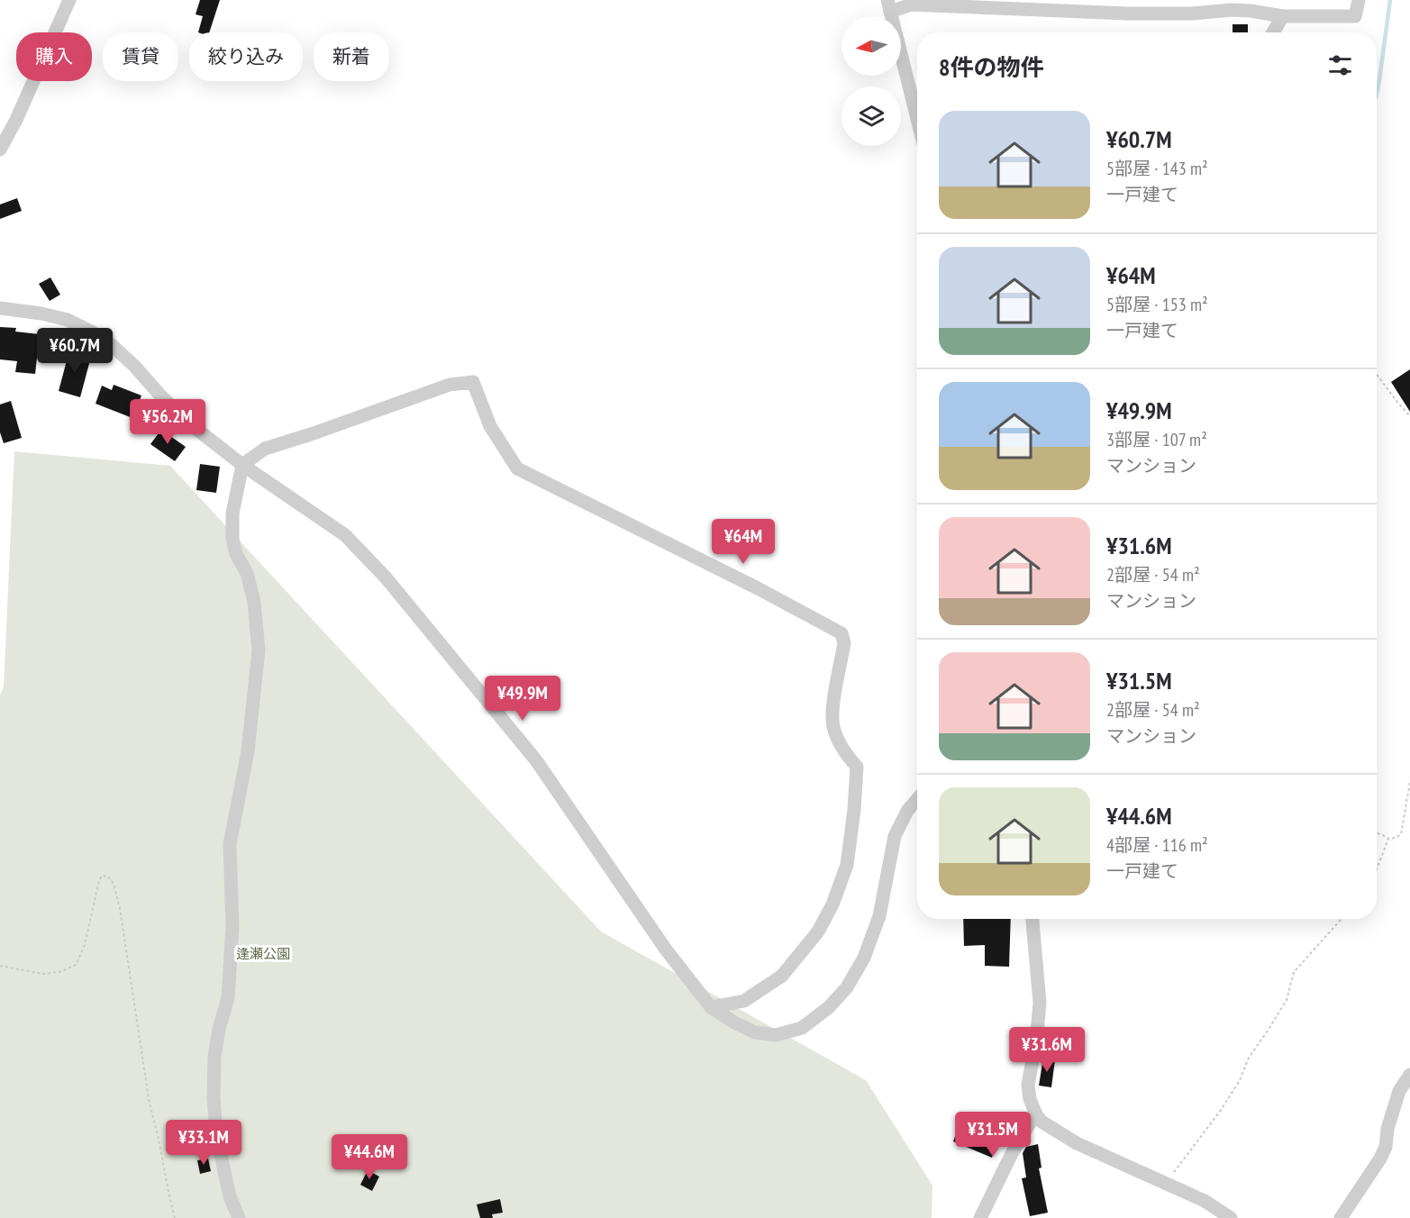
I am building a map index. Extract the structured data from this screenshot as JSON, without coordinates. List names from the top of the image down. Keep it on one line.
{"parks":["逢瀬公園"],"north":"left","page":{"chip":["購入","賃貸","絞り込み","新着"],"heading":"8件の物件","list":[{"name":"¥60.7M","note":"5部屋 · 143 m² · 一戸建て"},{"name":"¥64M","note":"5部屋 · 153 m² · 一戸建て"},{"name":"¥49.9M","note":"3部屋 · 107 m² · マンション"},{"name":"¥31.6M","note":"2部屋 · 54 m² · マンション"},{"name":"¥31.5M","note":"2部屋 · 54 m² · マンション"},{"name":"¥44.6M","note":"4部屋 · 116 m² · 一戸建て"}],"price":["¥60.7M","¥56.2M","¥64M","¥49.9M","¥31.6M","¥31.5M","¥33.1M","¥44.6M"]}}
